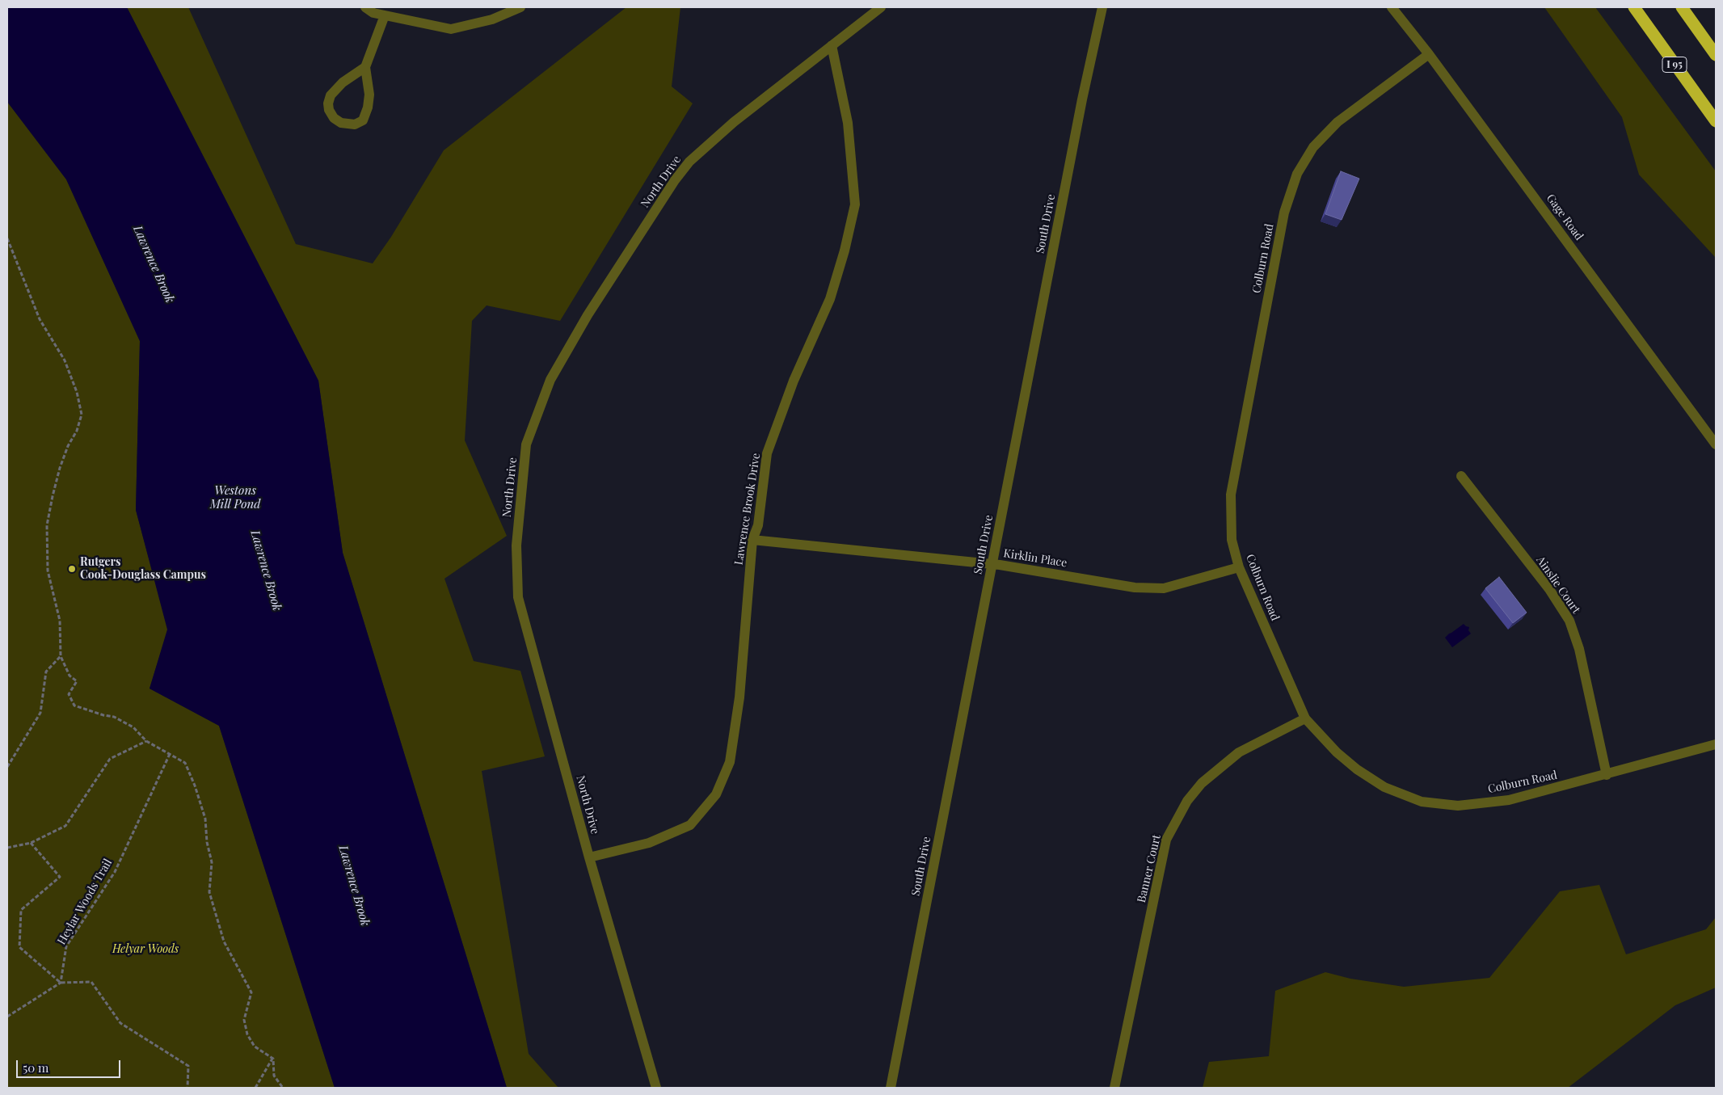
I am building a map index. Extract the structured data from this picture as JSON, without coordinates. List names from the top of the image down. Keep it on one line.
{"streets":{"highway":["I 95"],"street":["North Drive","Gage Road","South Drive","Colburn Road","Lawrence Brook Drive","Kirklin Place","Ainslie Court","Banner Court"],"path":["Heylar Woods Trail"]},"crossings":[["North Drive","Lawrence Brook Drive"],["Gage Road","Colburn Road"],["South Drive","Kirklin Place"],["Colburn Road","Kirklin Place"],["Colburn Road","Ainslie Court"],["Colburn Road","Banner Court"],["Lawrence Brook Drive","Kirklin Place"]],"water":["Lawrence Brook","Westons Mill Pond"],"parks":["Helyar Woods"],"places":["Rutgers Cook-Douglass Campus"],"scale_bar":"50 m"}
